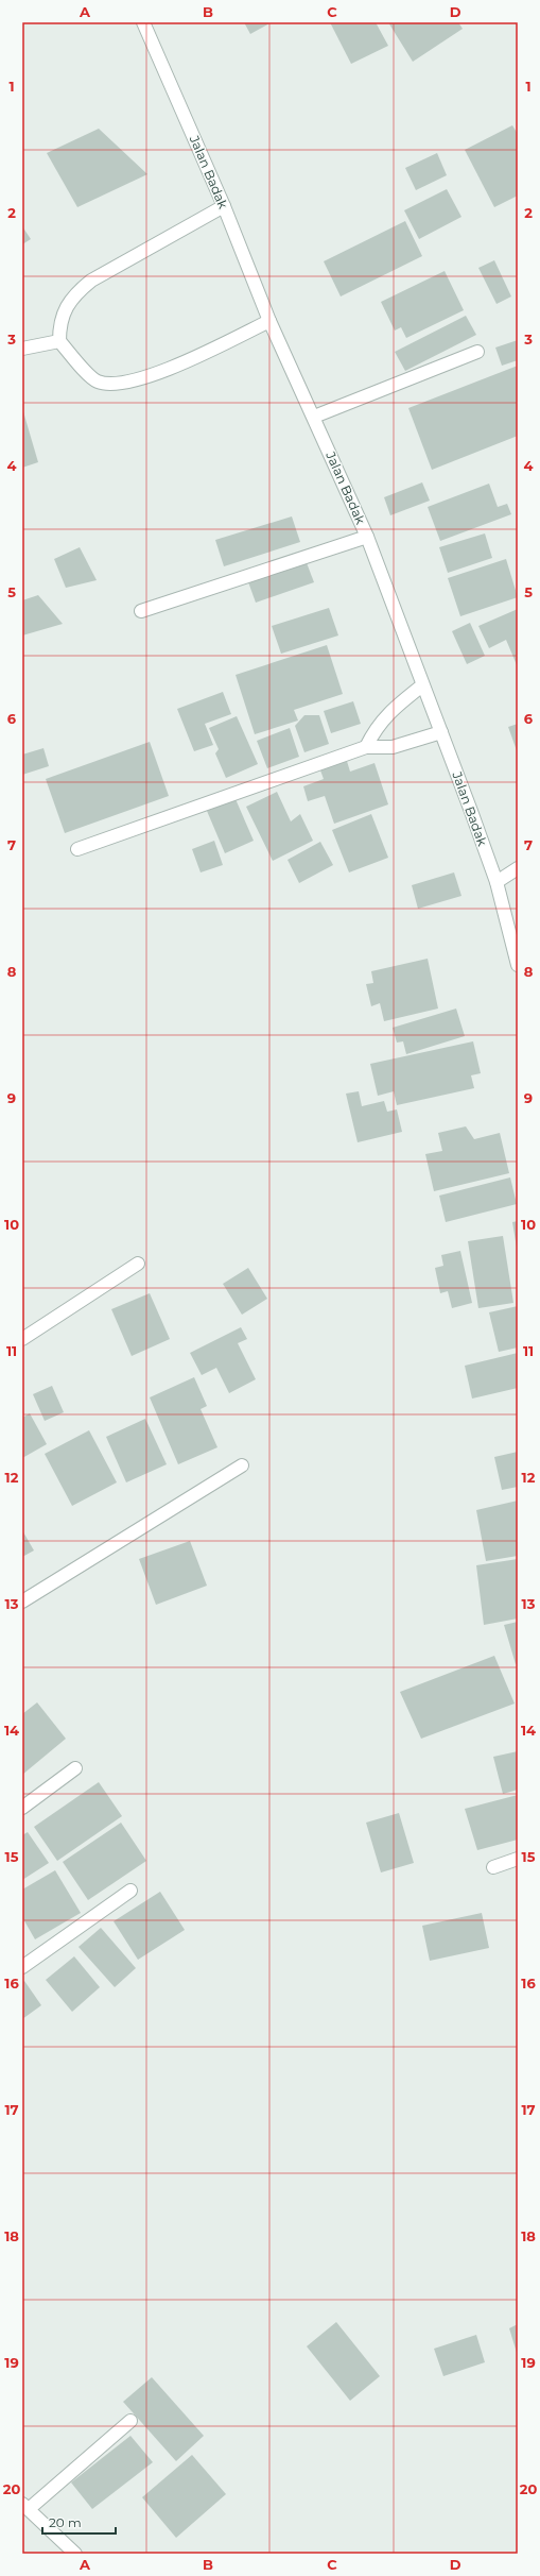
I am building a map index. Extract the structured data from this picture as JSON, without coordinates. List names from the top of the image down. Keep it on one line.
{"streets":{"street":["Jalan Badak"]},"scale_bar":"20 m","grid":{"columns":["A","B","C","D"],"rows":["1","2","3","4","5","6","7","8","9","10","11","12","13","14","15","16","17","18","19","20"]}}
